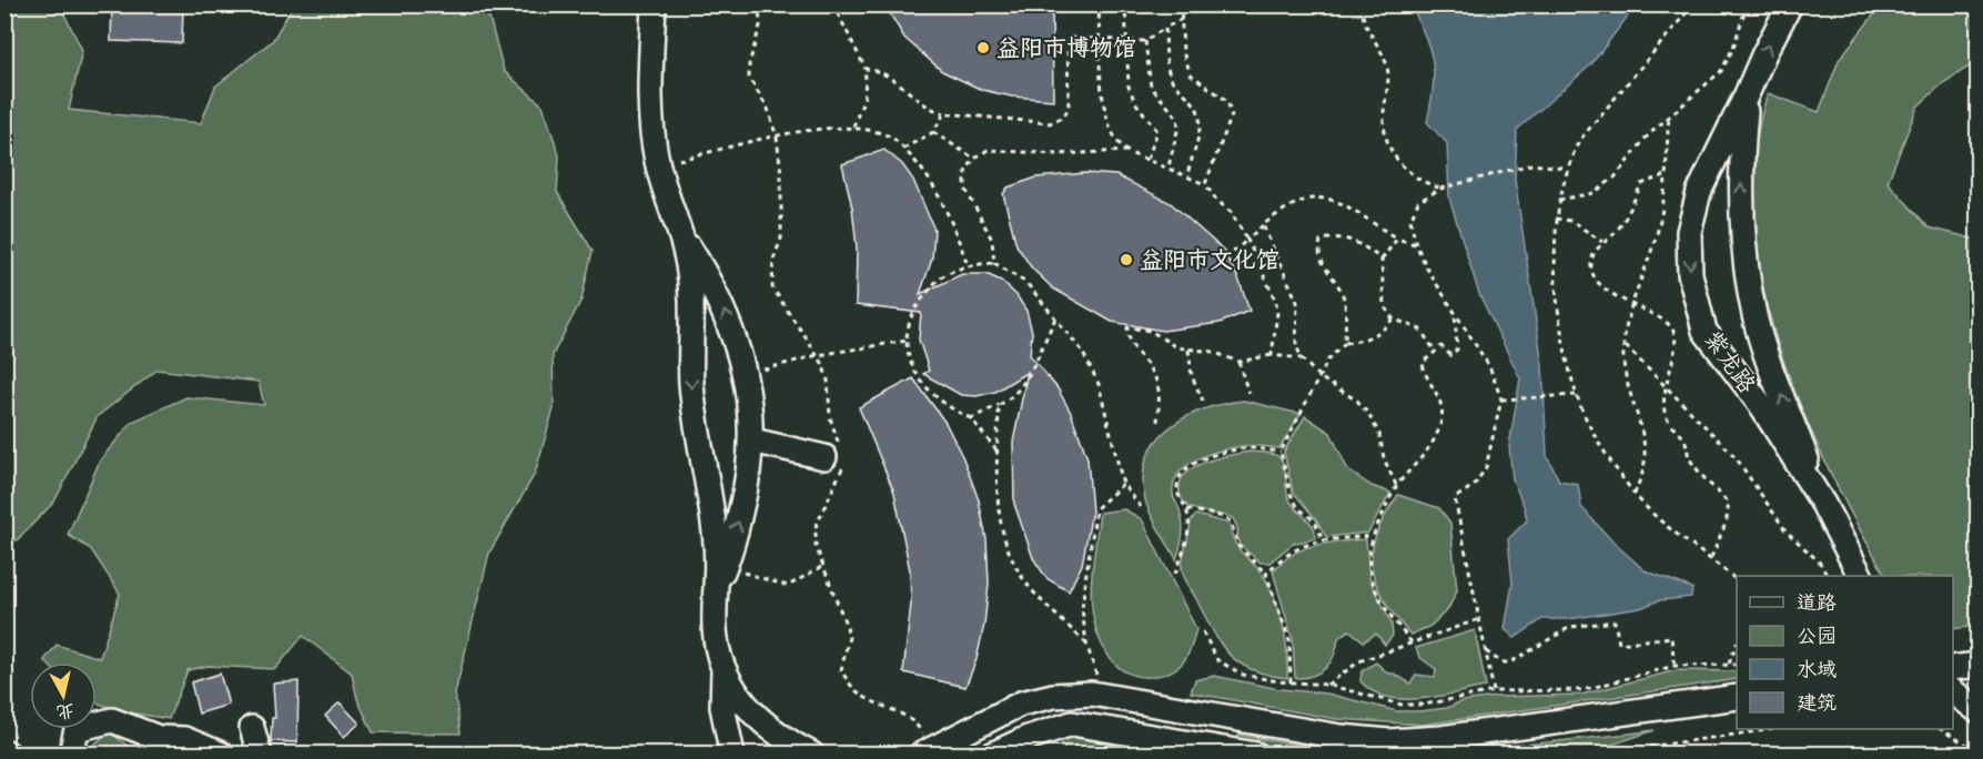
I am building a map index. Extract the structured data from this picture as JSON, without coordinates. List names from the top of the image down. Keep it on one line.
{"streets":{"street":["紫龙路"]},"places":["益阳市博物馆","益阳市文化馆"],"legend":["道路","公园","水域","建筑"],"north":"bottom"}
